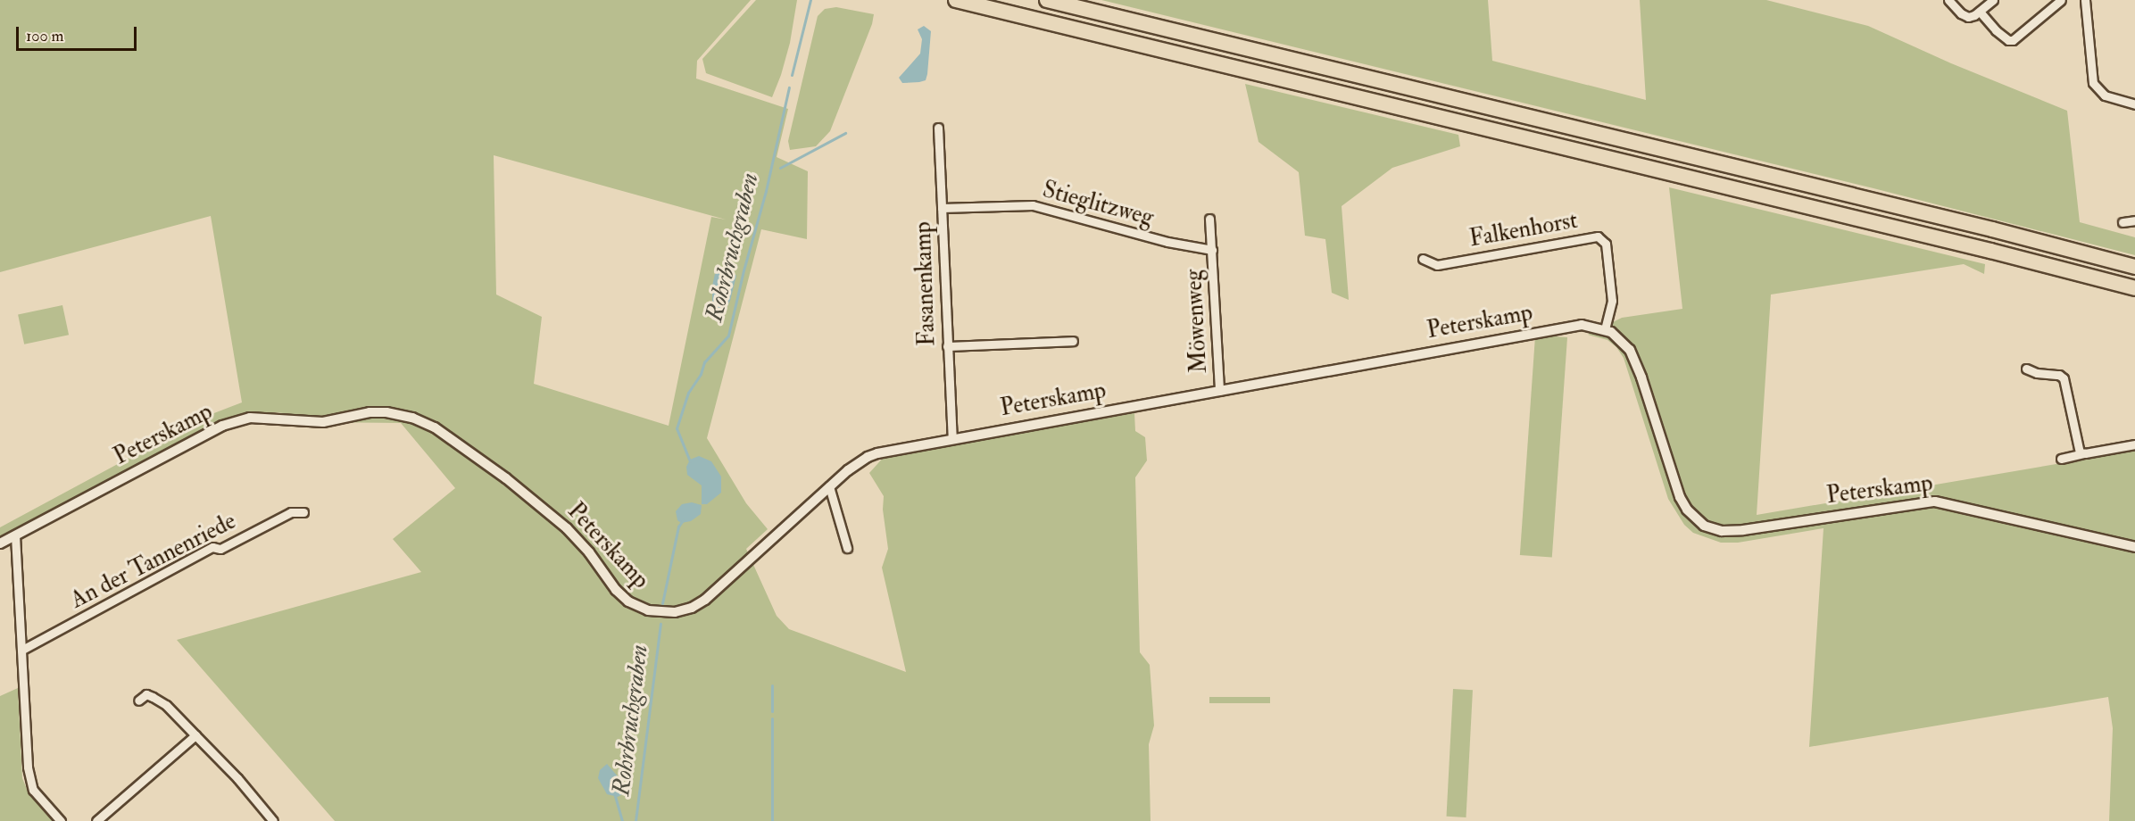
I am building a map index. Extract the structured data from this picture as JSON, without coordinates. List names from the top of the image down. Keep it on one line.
{"streets":{"street":["Stieglitzweg","Falkenhorst","Fasanenkamp","Möwenweg","Peterskamp","An der Tannenriede"]},"crossings":[["Stieglitzweg","Fasanenkamp"],["Stieglitzweg","Möwenweg"],["Falkenhorst","Peterskamp"],["Fasanenkamp","Peterskamp"],["Möwenweg","Peterskamp"]],"water":["Rohrbruchgraben"],"scale_bar":"100 m"}
